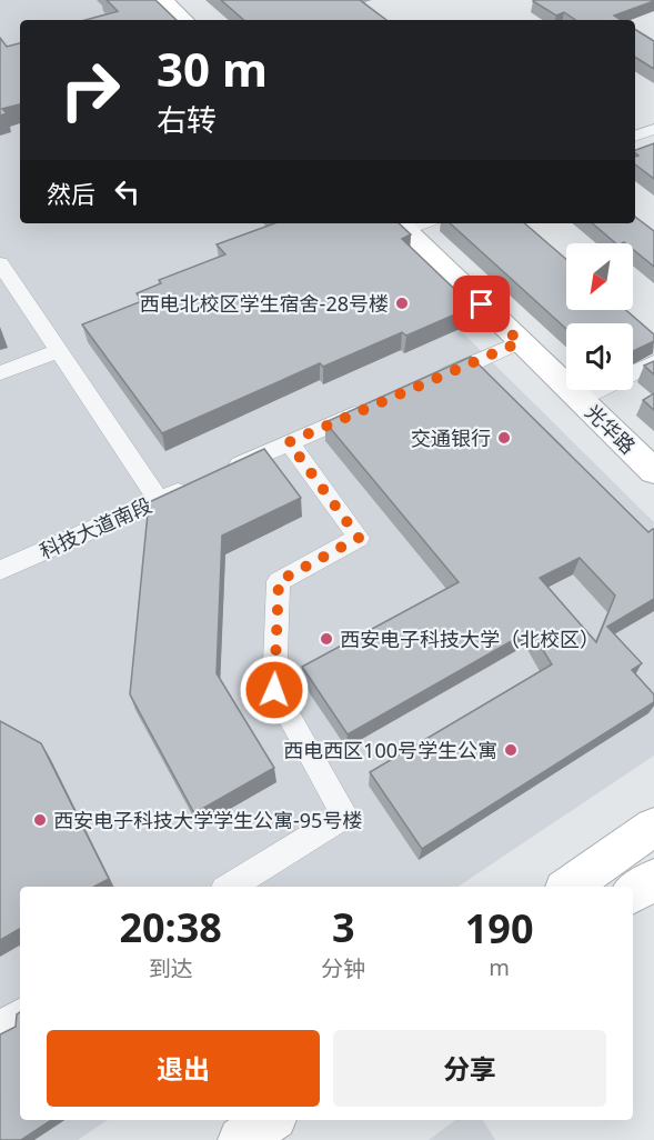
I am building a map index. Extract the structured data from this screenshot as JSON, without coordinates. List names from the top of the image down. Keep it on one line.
{"streets":{"street":["光华路","科技大道南段"]},"places":["西电北校区学生宿舍-28号楼","交通银行","西安电子科技大学（北校区）","西电西区100号学生公寓","西安电子科技大学学生公寓-95号楼"],"north":"bottom left","page":{"turn":["30 m","右转"],"then":"然后","eta":["20:38","到达","3","分钟","190","m"],"buttons":["退出","分享"]}}
